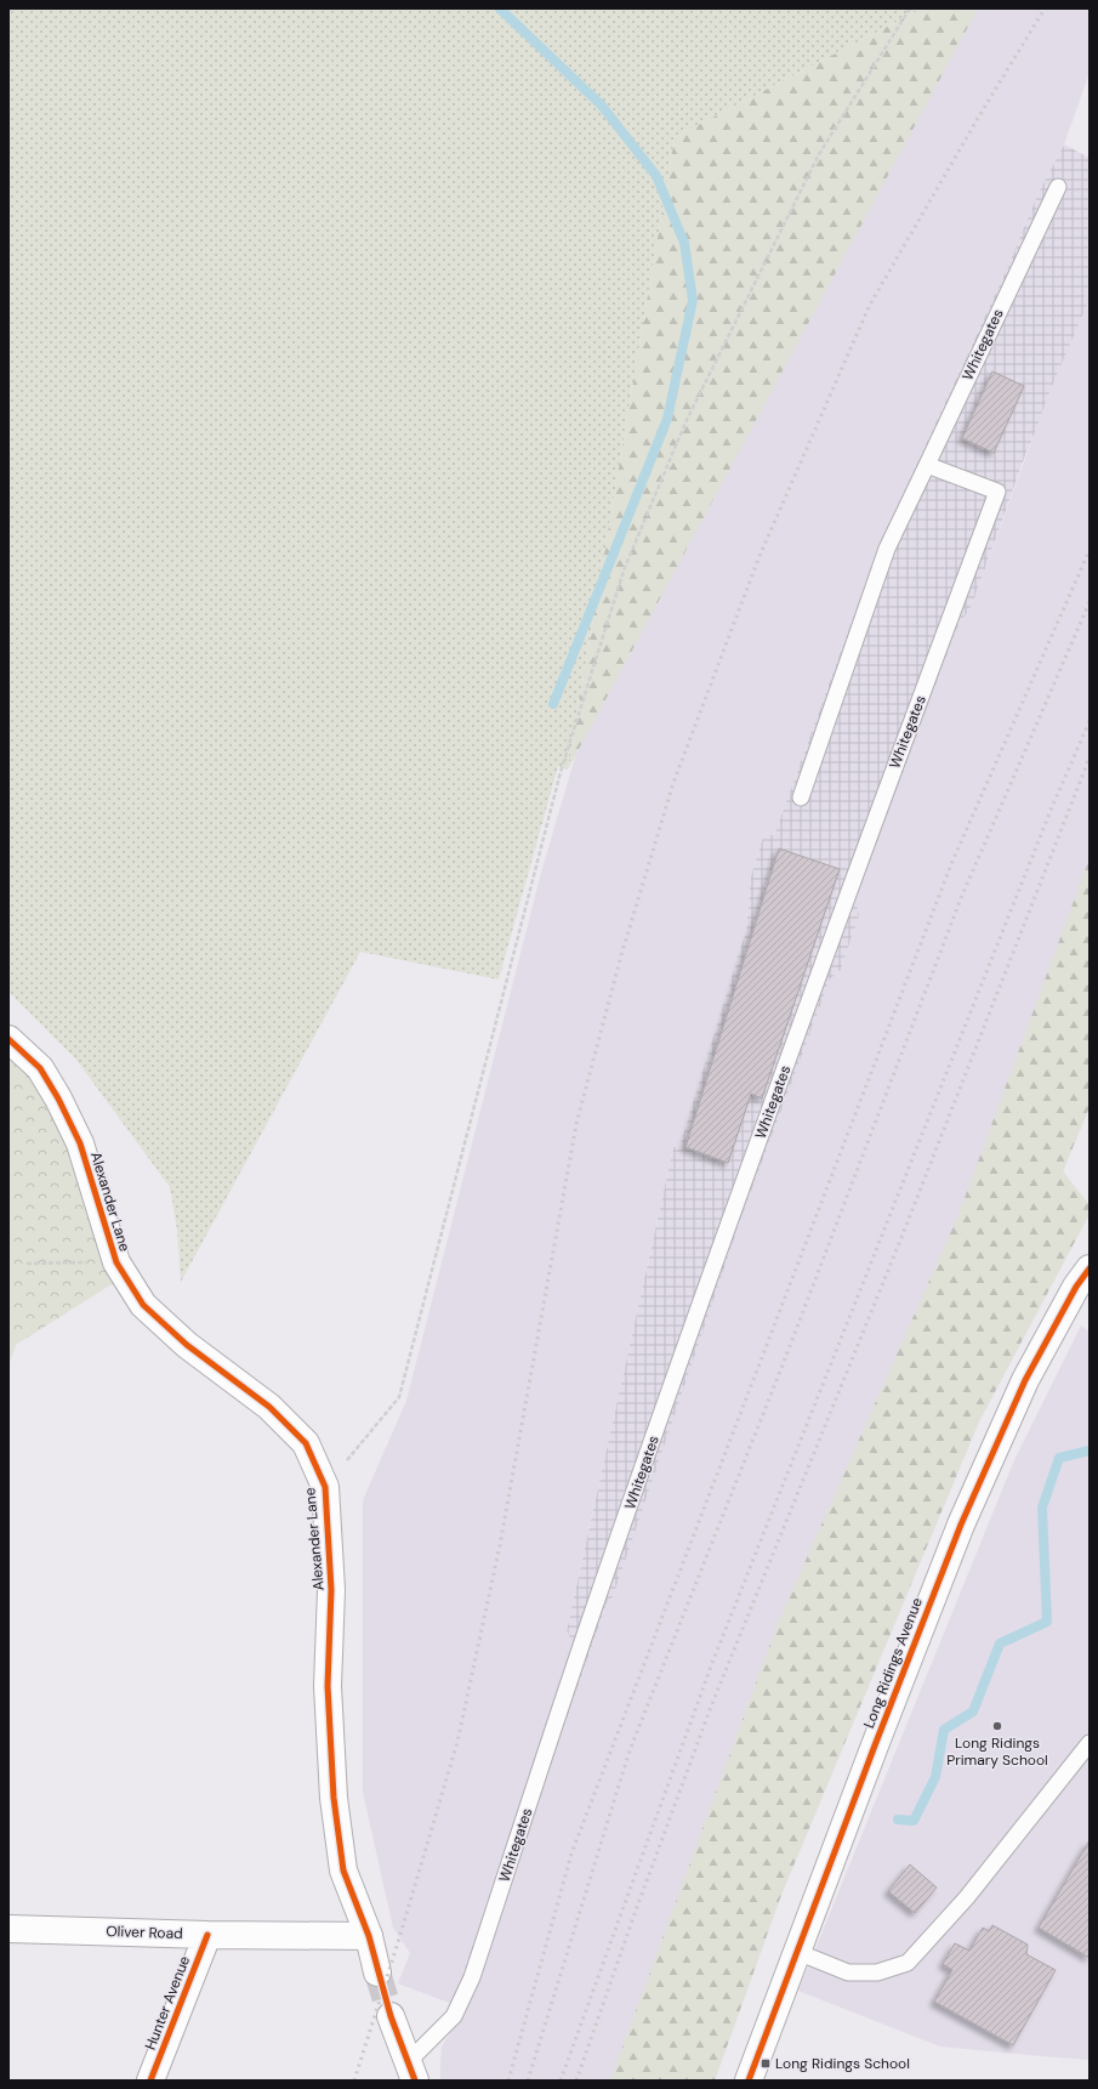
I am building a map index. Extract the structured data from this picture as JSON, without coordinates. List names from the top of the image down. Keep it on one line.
{"streets":{"street":["Alexander Lane","Long Ridings Avenue","Oliver Road","Hunter Avenue"],"lane":["Whitegates"]},"crossings":[["Alexander Lane","Oliver Road"],["Oliver Road","Hunter Avenue"]],"places":{"other":["Long Ridings Primary School"],"transit":["Long Ridings School"]}}
